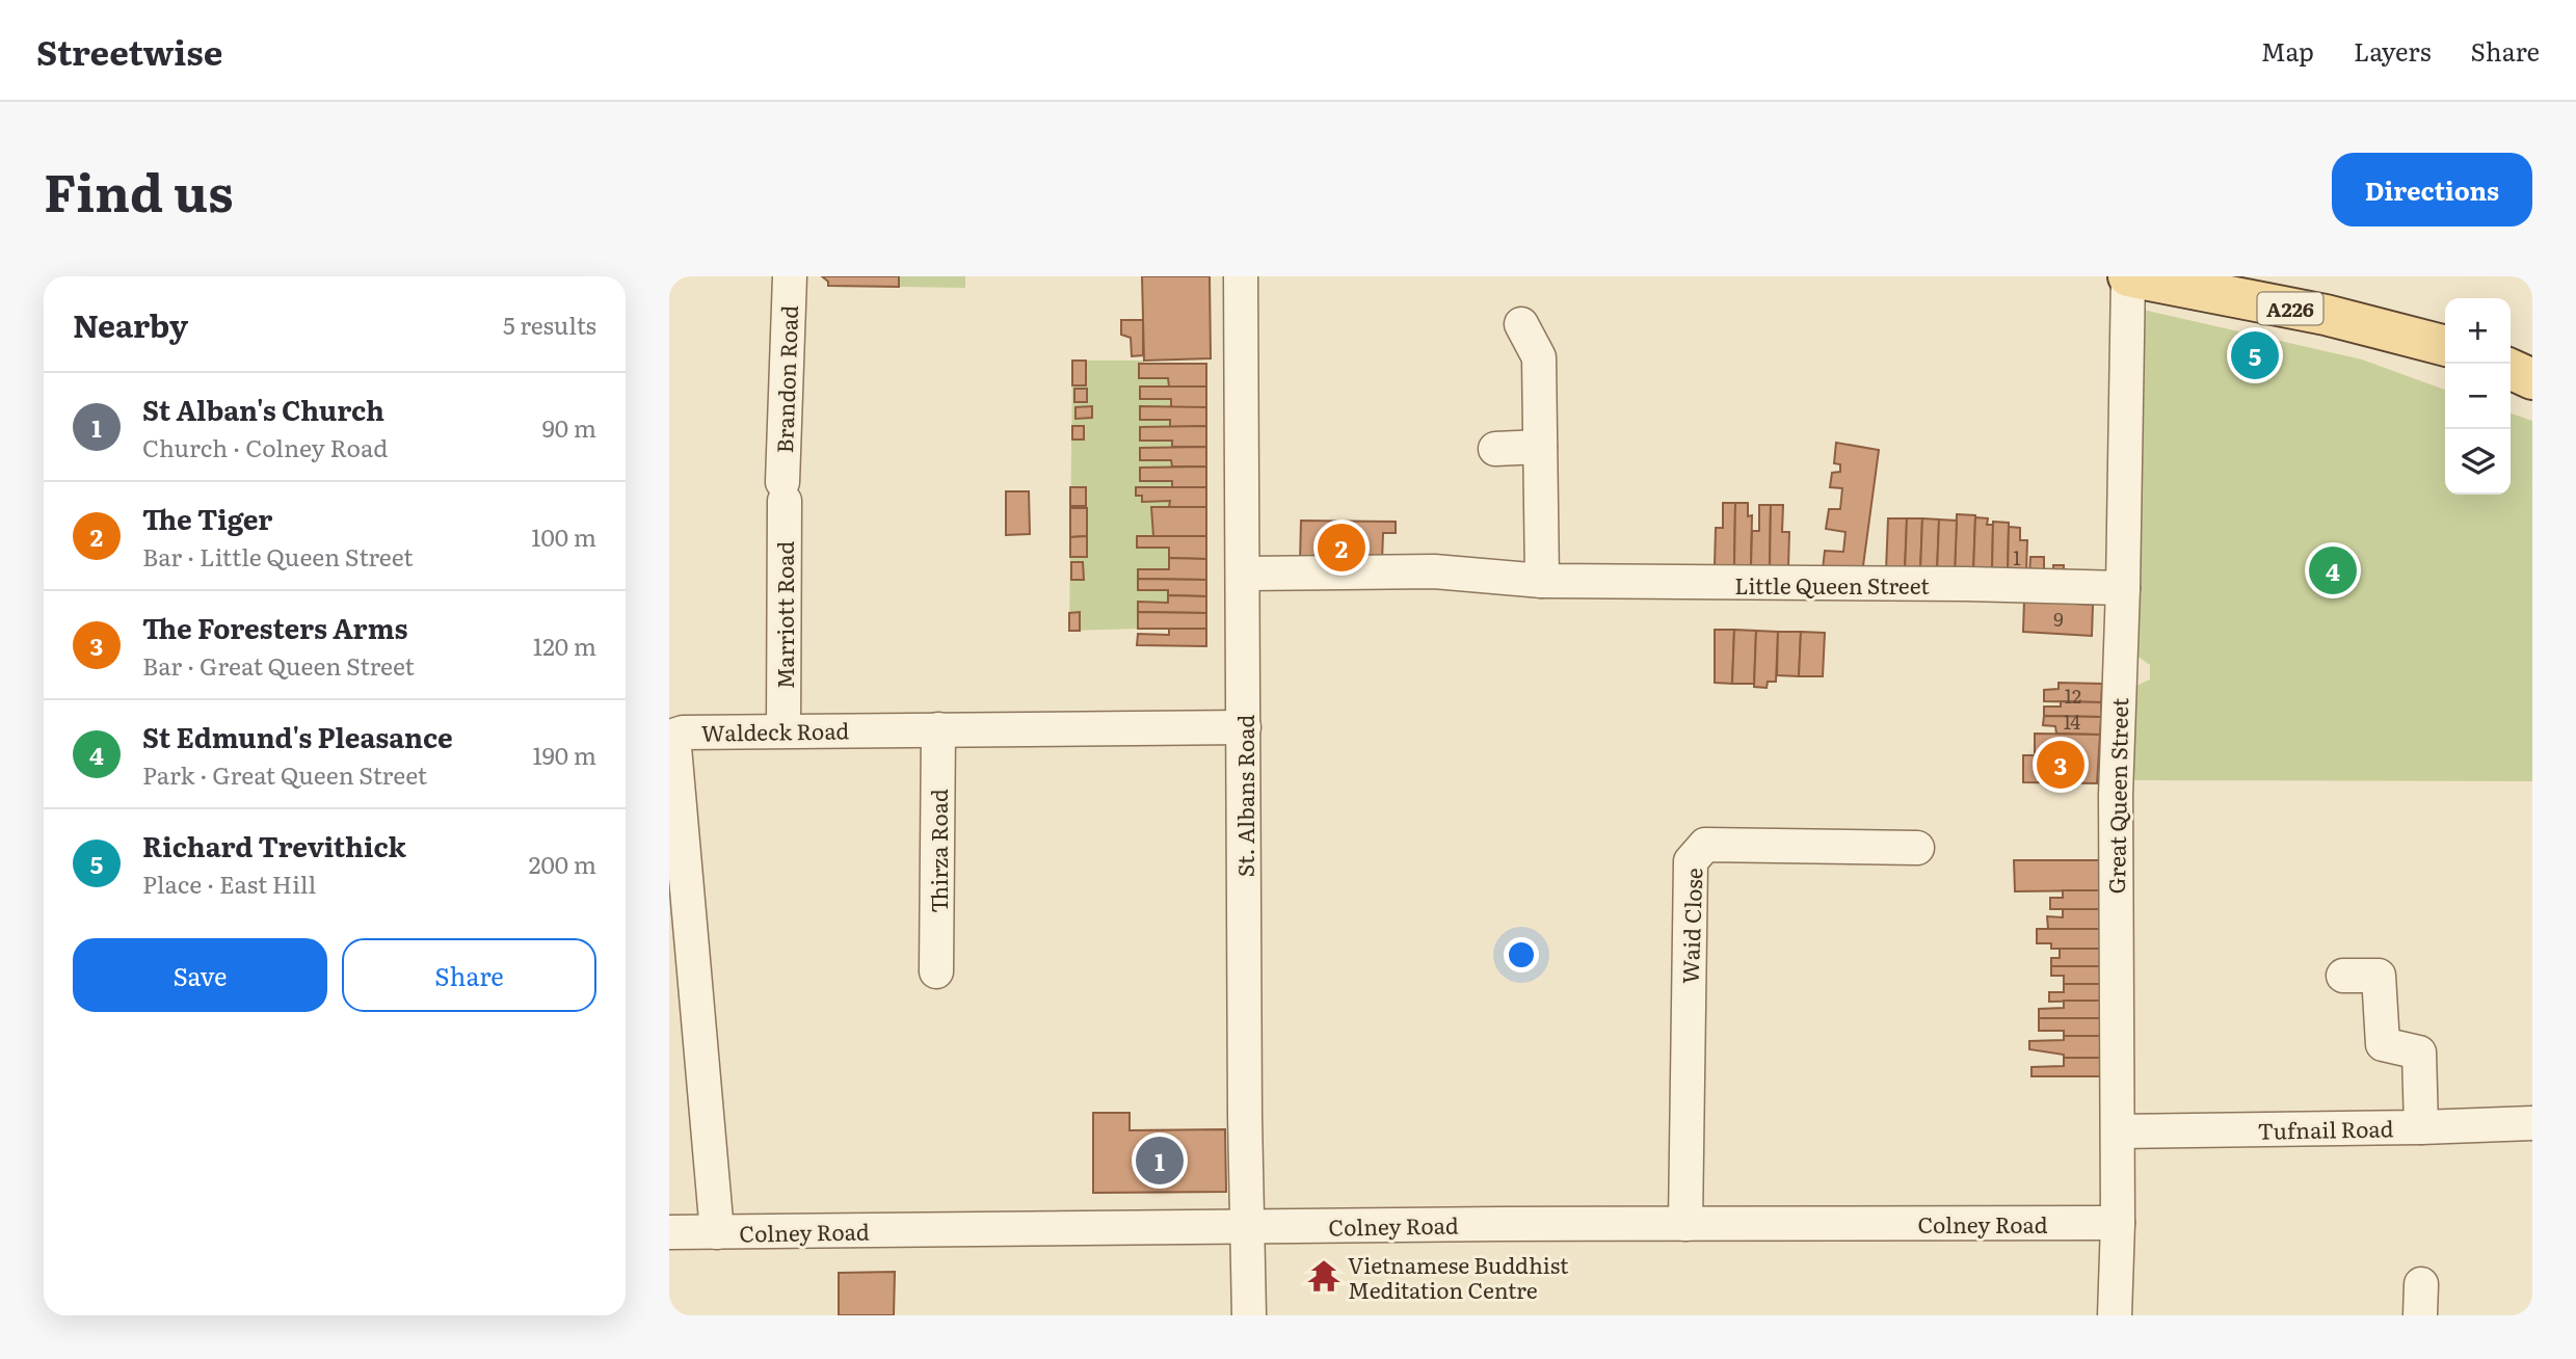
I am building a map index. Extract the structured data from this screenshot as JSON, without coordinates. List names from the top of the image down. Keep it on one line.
{"streets":{"main road":["A226"],"street":["Brandon Road","Little Queen Street","Marriott Road","Waldeck Road","St. Albans Road","Great Queen Street","Thirza Road","Waid Close","Tufnail Road","Colney Road"]},"crossings":[["A226","Great Queen Street"],["Brandon Road","Marriott Road"],["Little Queen Street","St. Albans Road"],["Little Queen Street","Great Queen Street"],["Marriott Road","Waldeck Road"],["Waldeck Road","St. Albans Road"],["Waldeck Road","Thirza Road"],["Waldeck Road","Colney Road"],["St. Albans Road","Colney Road"],["Great Queen Street","Tufnail Road"],["Great Queen Street","Colney Road"],["Waid Close","Colney Road"]],"places":{"temple":["Vietnamese Buddhist Meditation Centre"]},"house_numbers":["1","9","12","14"],"page":{"header":"Streetwise","nav":["Map","Layers","Share"],"title":"Find us","buttons":["Directions",["Save","Share"]],"heading":["Nearby","5 results"],"map_buttons":["+","−"],"pins":["5","2","4","3","1"],"list":[{"mark":"1","name":"St Alban's Church","note":"Church · Colney Road","value":"90 m"},{"mark":"2","name":"The Tiger","note":"Bar · Little Queen Street","value":"100 m"},{"mark":"3","name":"The Foresters Arms","note":"Bar · Great Queen Street","value":"120 m"},{"mark":"4","name":"St Edmund's Pleasance","note":"Park · Great Queen Street","value":"190 m"},{"mark":"5","name":"Richard Trevithick","note":"Place · East Hill","value":"200 m"}]}}
